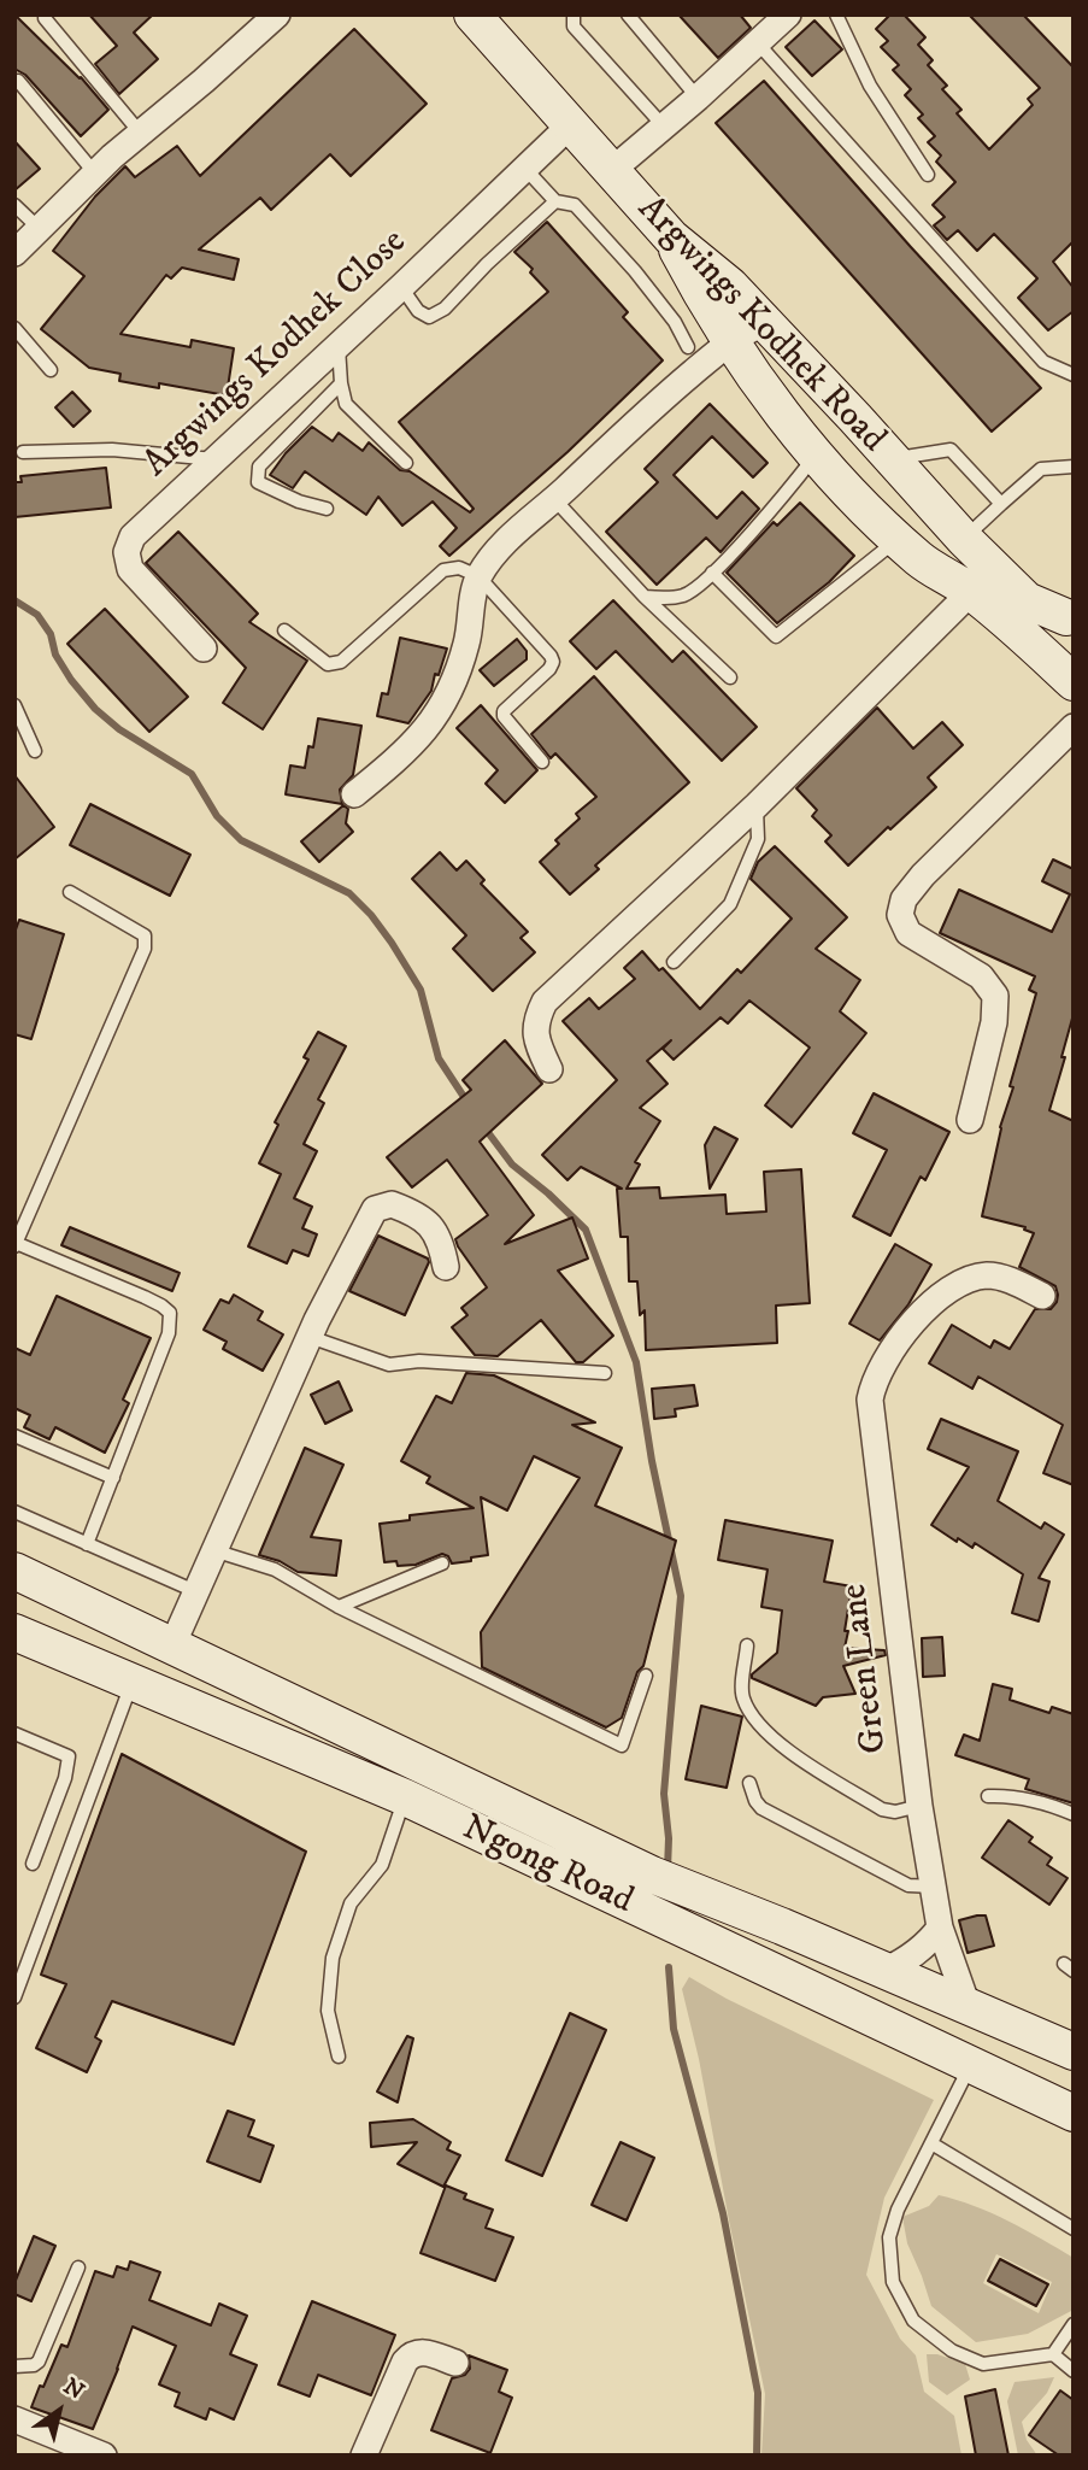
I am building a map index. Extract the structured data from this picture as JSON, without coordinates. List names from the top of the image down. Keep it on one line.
{"streets":{"main road":["Argwings Kodhek Road","Ngong Road"],"street":["Argwings Kodhek Close","Green Lane"]},"crossings":[["Argwings Kodhek Road","Argwings Kodhek Close"],["Green Lane","Ngong Road"]],"north":"top right"}
